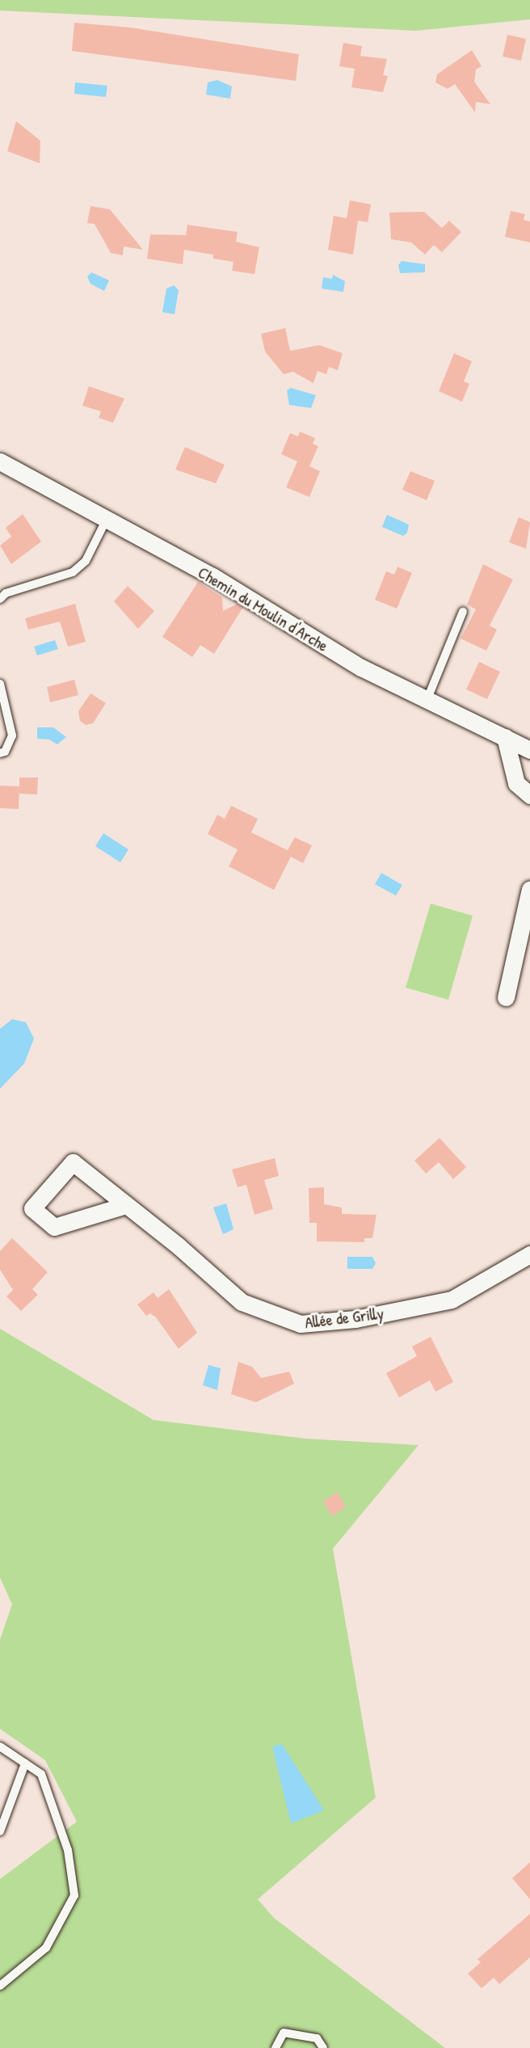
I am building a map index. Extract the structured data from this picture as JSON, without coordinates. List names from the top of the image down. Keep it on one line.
{"streets":{"street":["Chemin du Moulin d'Arche","Allée de Grilly"]}}
